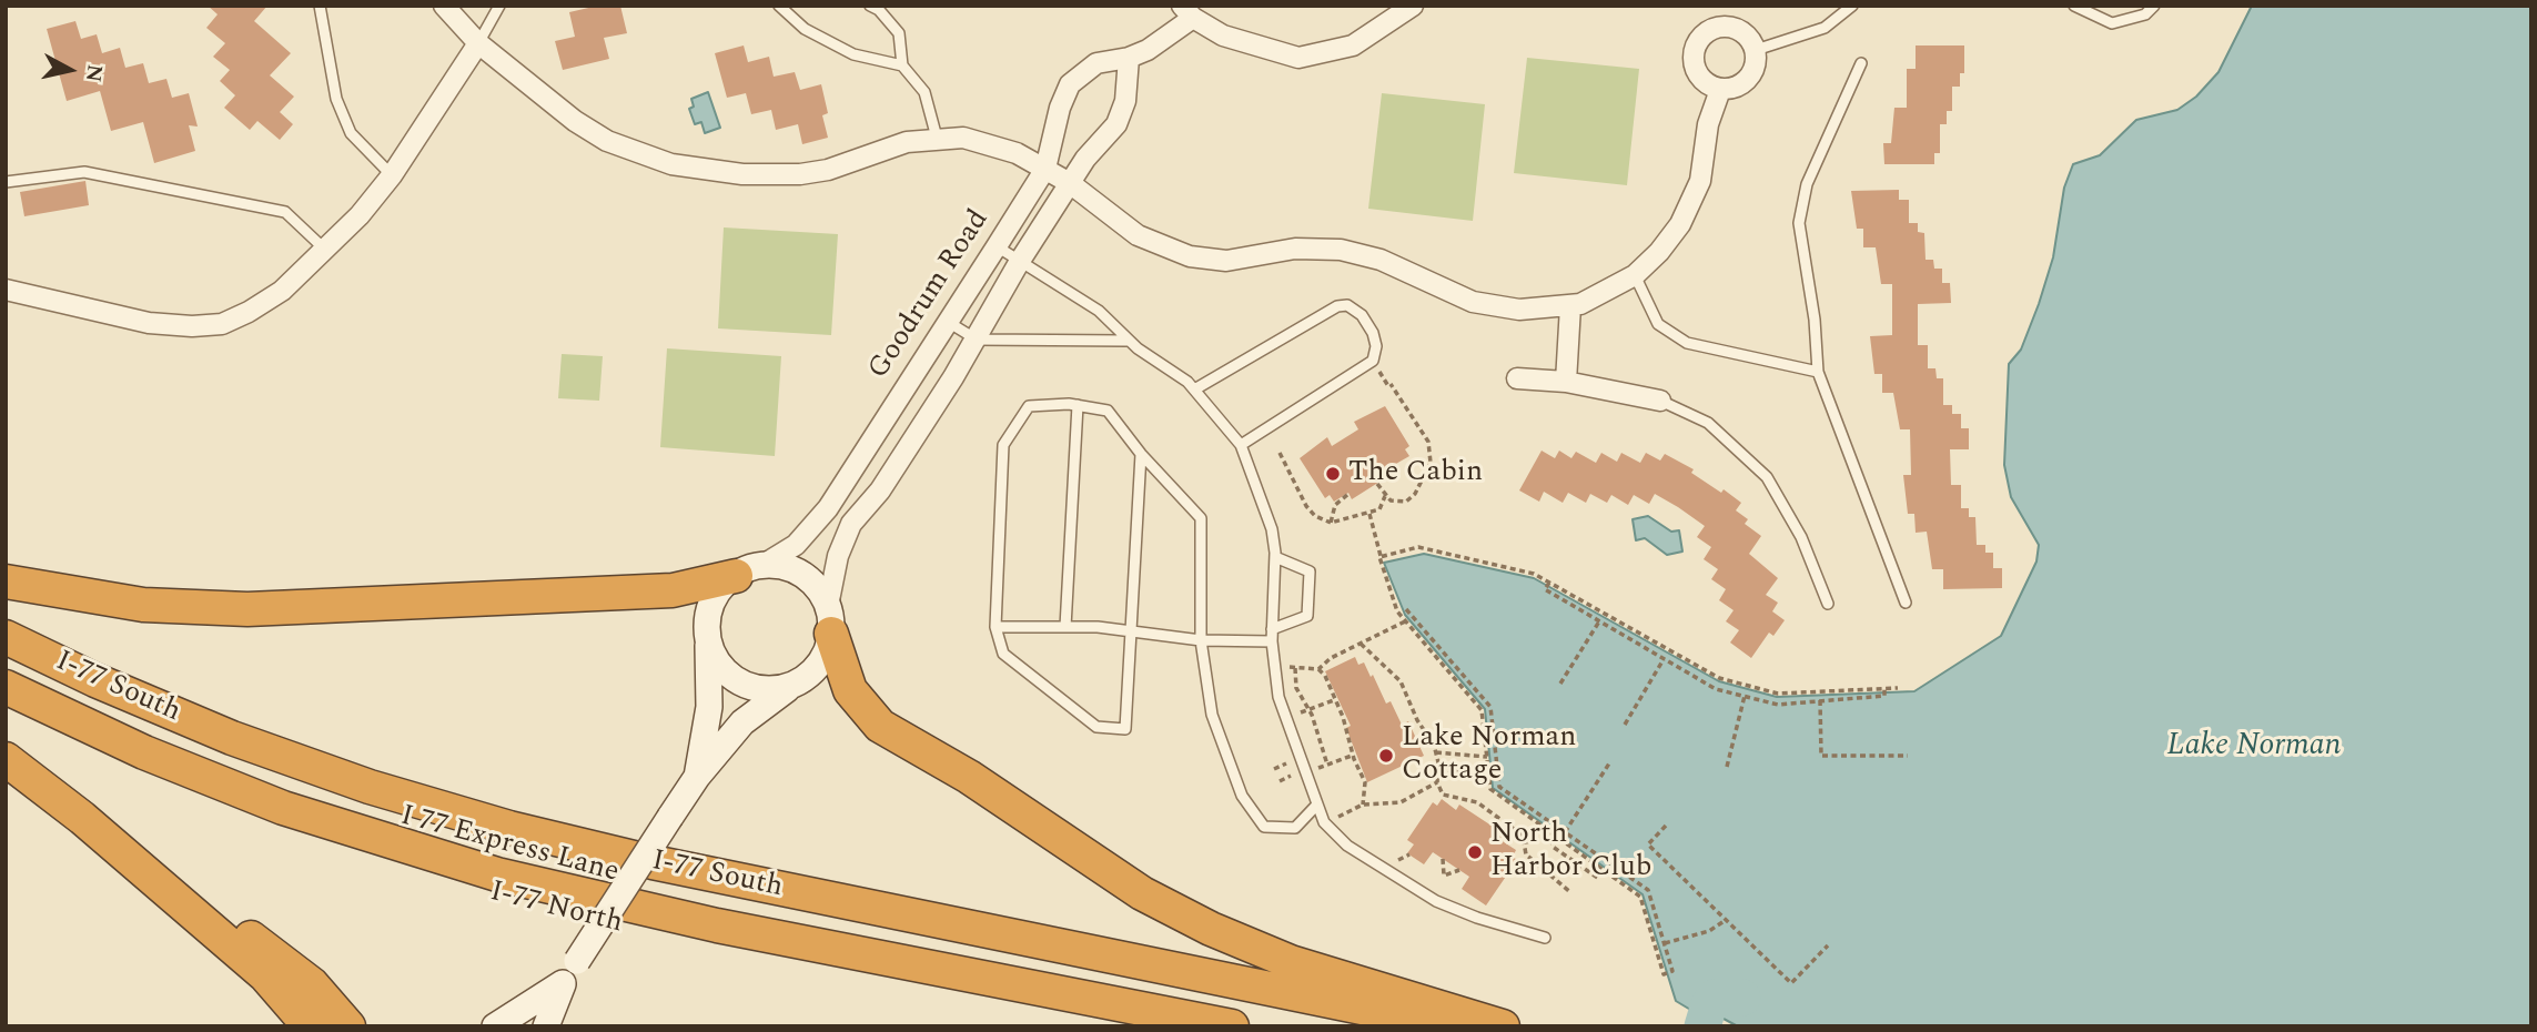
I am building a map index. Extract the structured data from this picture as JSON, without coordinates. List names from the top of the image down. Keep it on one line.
{"streets":{"highway":["I-77 South","I 77 Express Lane","I-77 North"],"street":["Goodrum Road"]},"water":["Lake Norman"],"places":["The Cabin","Lake Norman Cottage","North Harbor Club"],"north":"right"}
